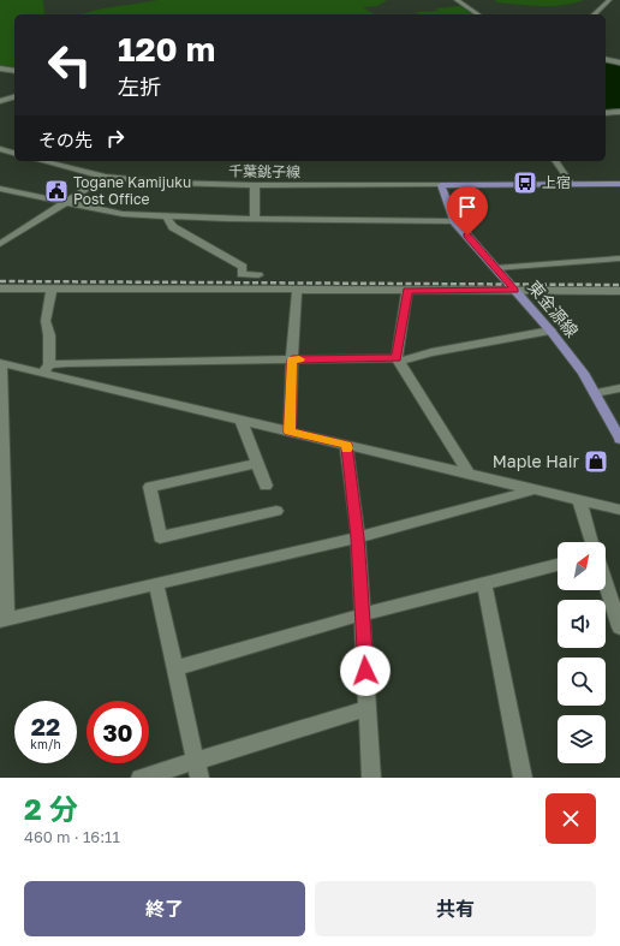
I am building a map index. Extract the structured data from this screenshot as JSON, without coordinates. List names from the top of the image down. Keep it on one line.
{"streets":{"main road":["東金源線"],"street":["千葉銚子線"]},"crossings":[["千葉銚子線","東金源線"]],"places":{"bus stop":["上宿"],"public building":["Togane Kamijuku Post Office"],"shop":["Maple Hair"]},"north":"top right","page":{"turn":["120 m","左折"],"then":"その先","speed":"22 km/h","limit":"30","heading":["2 分","460 m · 16:11"],"buttons":["終了","共有"]}}
